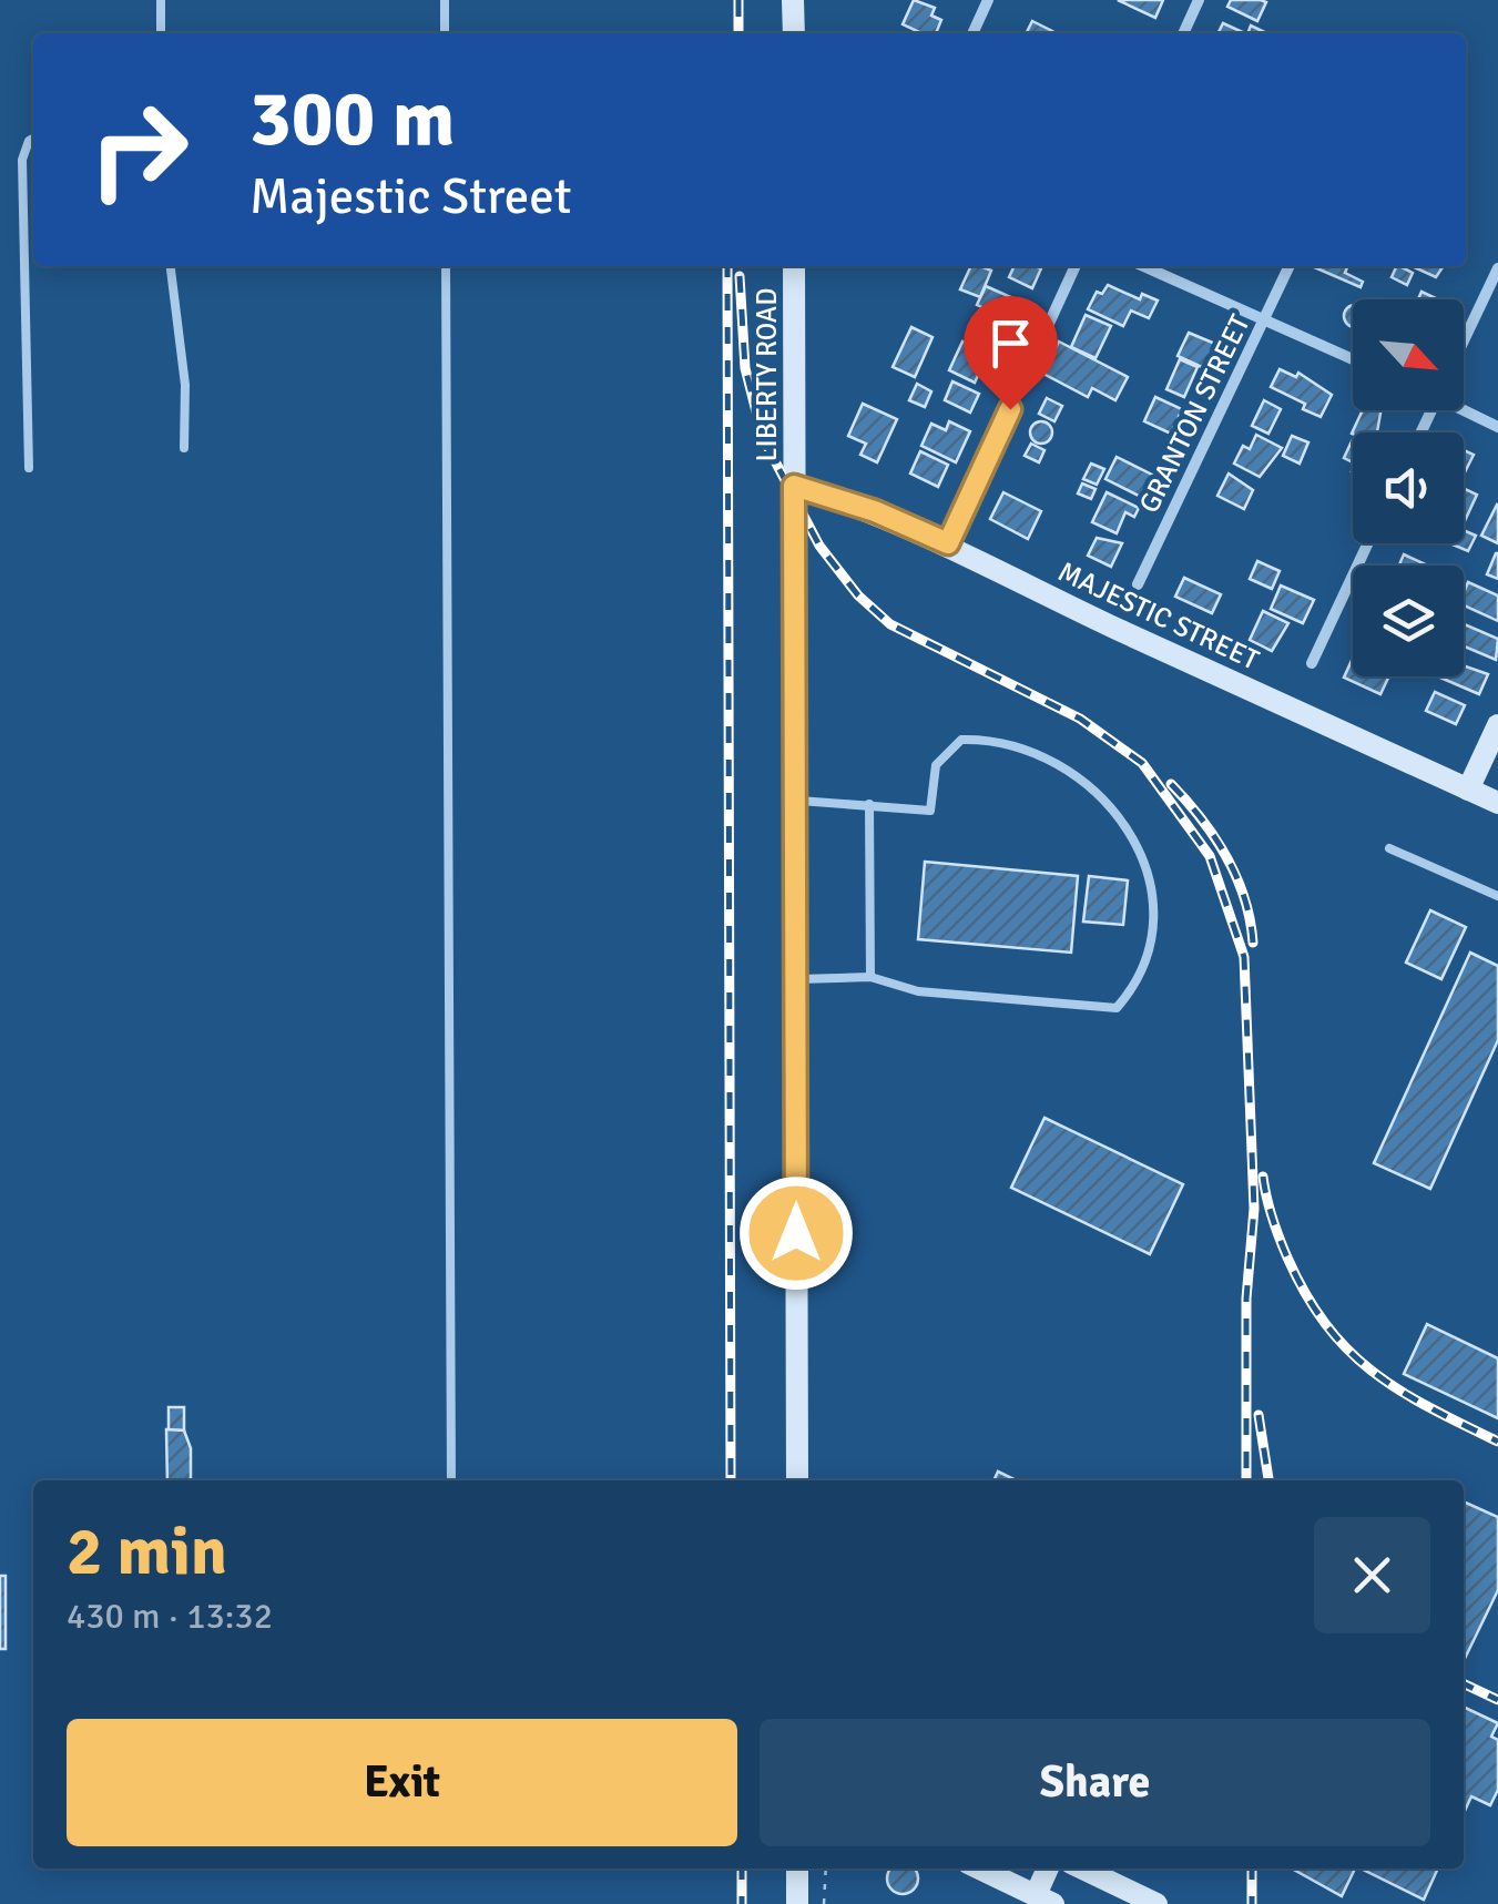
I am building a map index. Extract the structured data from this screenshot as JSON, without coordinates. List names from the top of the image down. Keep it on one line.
{"streets":{"main road":["LIBERTY ROAD","MAJESTIC STREET"],"street":["GRANTON STREET"]},"crossings":[["LIBERTY ROAD","MAJESTIC STREET"]],"north":"bottom right","page":{"turn":["300 m","Majestic Street"],"heading":["2 min","430 m · 13:32"],"buttons":["Exit","Share"]}}
